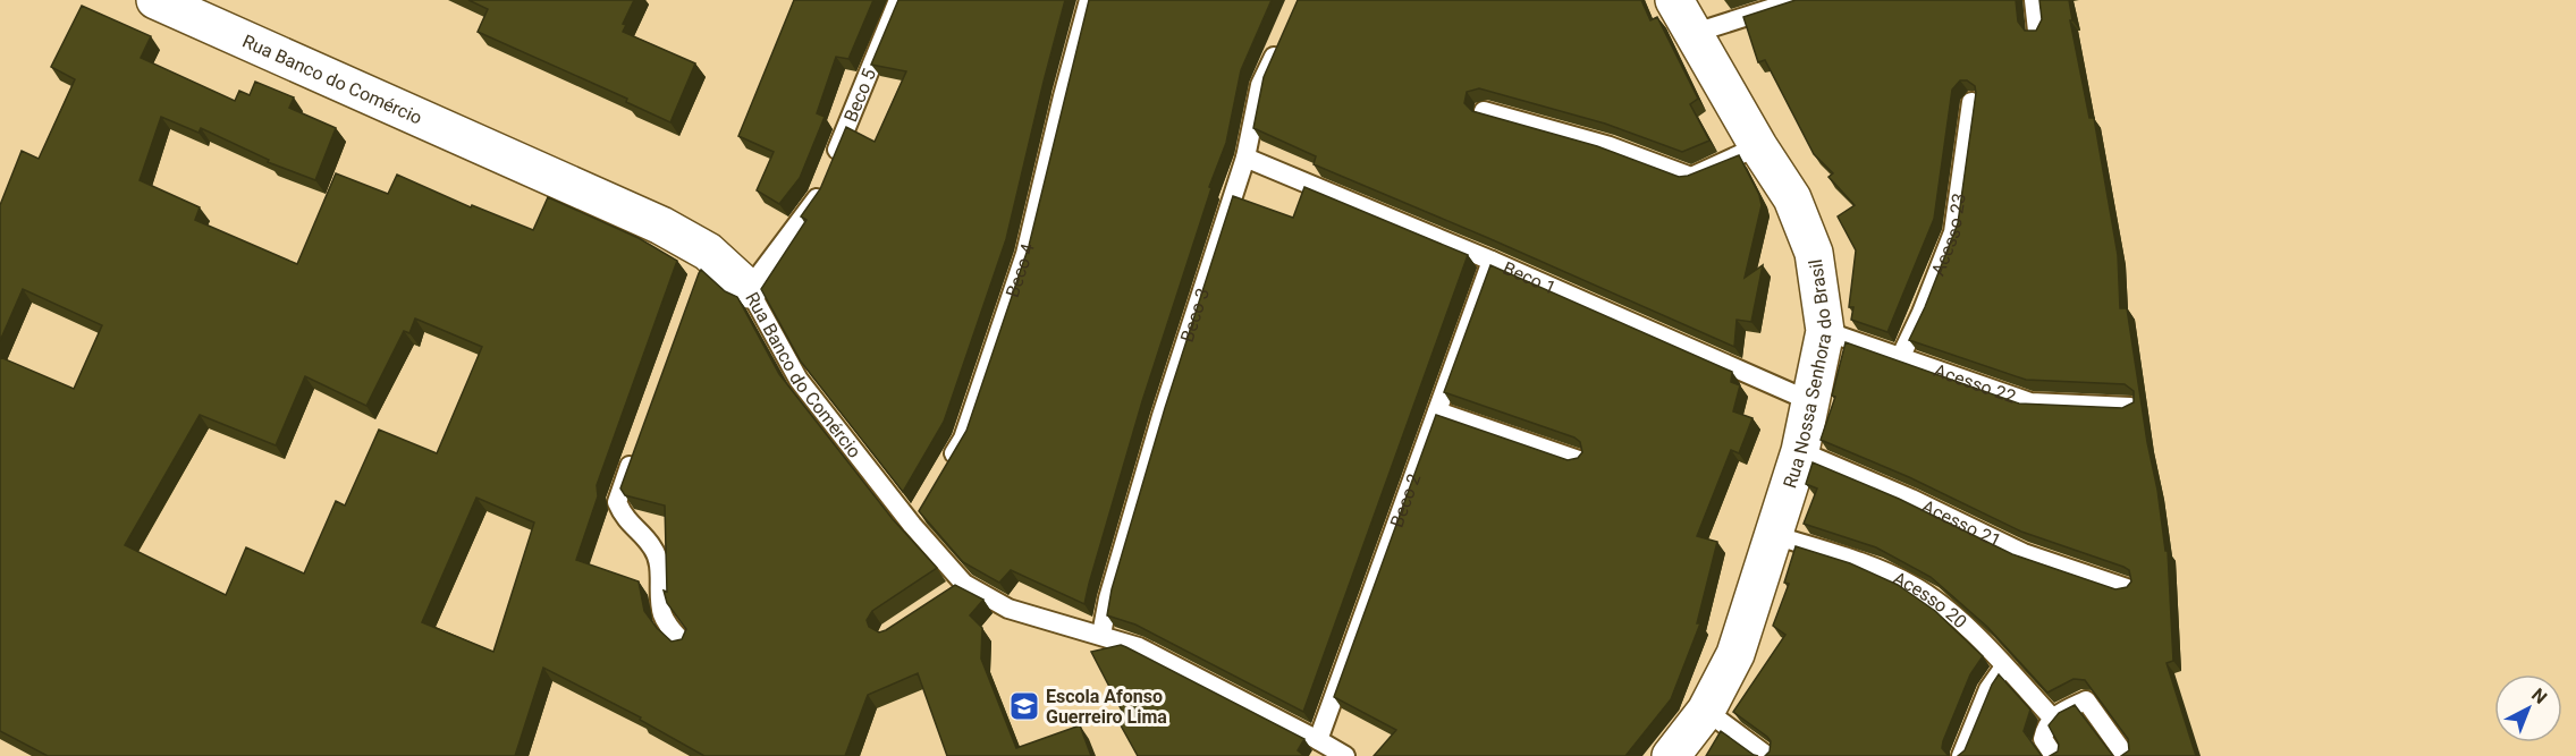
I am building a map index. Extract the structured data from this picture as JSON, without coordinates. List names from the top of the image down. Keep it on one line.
{"streets":{"street":["Rua Banco do Comércio","Rua Nossa Senhora do Brasil"],"lane":["Beco 5","Acesso 23","Beco 4","Beco 1","Beco 3","Acesso 22","Beco 2","Acesso 21","Acesso 20"]},"crossings":[["Rua Banco do Comércio","Beco 5"],["Rua Banco do Comércio","Beco 3"],["Rua Banco do Comércio","Beco 2"],["Acesso 23","Acesso 22"],["Beco 1","Beco 3"],["Beco 1","Rua Nossa Senhora do Brasil"],["Beco 1","Beco 2"],["Rua Nossa Senhora do Brasil","Acesso 22"],["Rua Nossa Senhora do Brasil","Acesso 21"],["Rua Nossa Senhora do Brasil","Acesso 20"]],"places":{"school or university":["Escola Afonso Guerreiro Lima"]},"north":"top right"}
